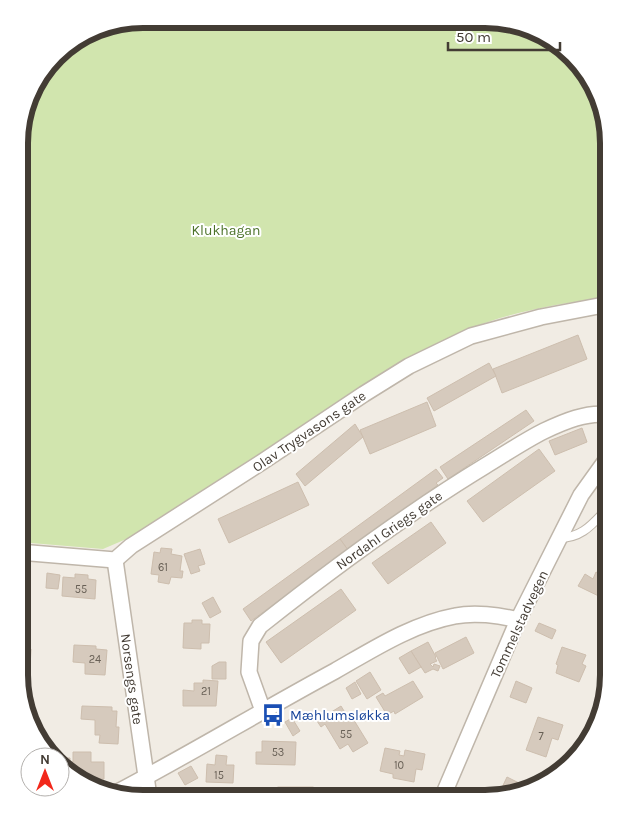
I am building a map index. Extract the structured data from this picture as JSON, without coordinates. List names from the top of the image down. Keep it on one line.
{"streets":{"street":["Olav Trygvasons gate","Nordahl Griegs gate","Tommelstadvegen","Norsengs gate"]},"crossings":[["Olav Trygvasons gate","Norsengs gate"]],"parks":["Klukhagan"],"places":{"bus stop":["Mæhlumsløkka"]},"house_numbers":["61","55","24","21","55","7","53","10","15"],"scale_bar":"50 m","north":"top"}
